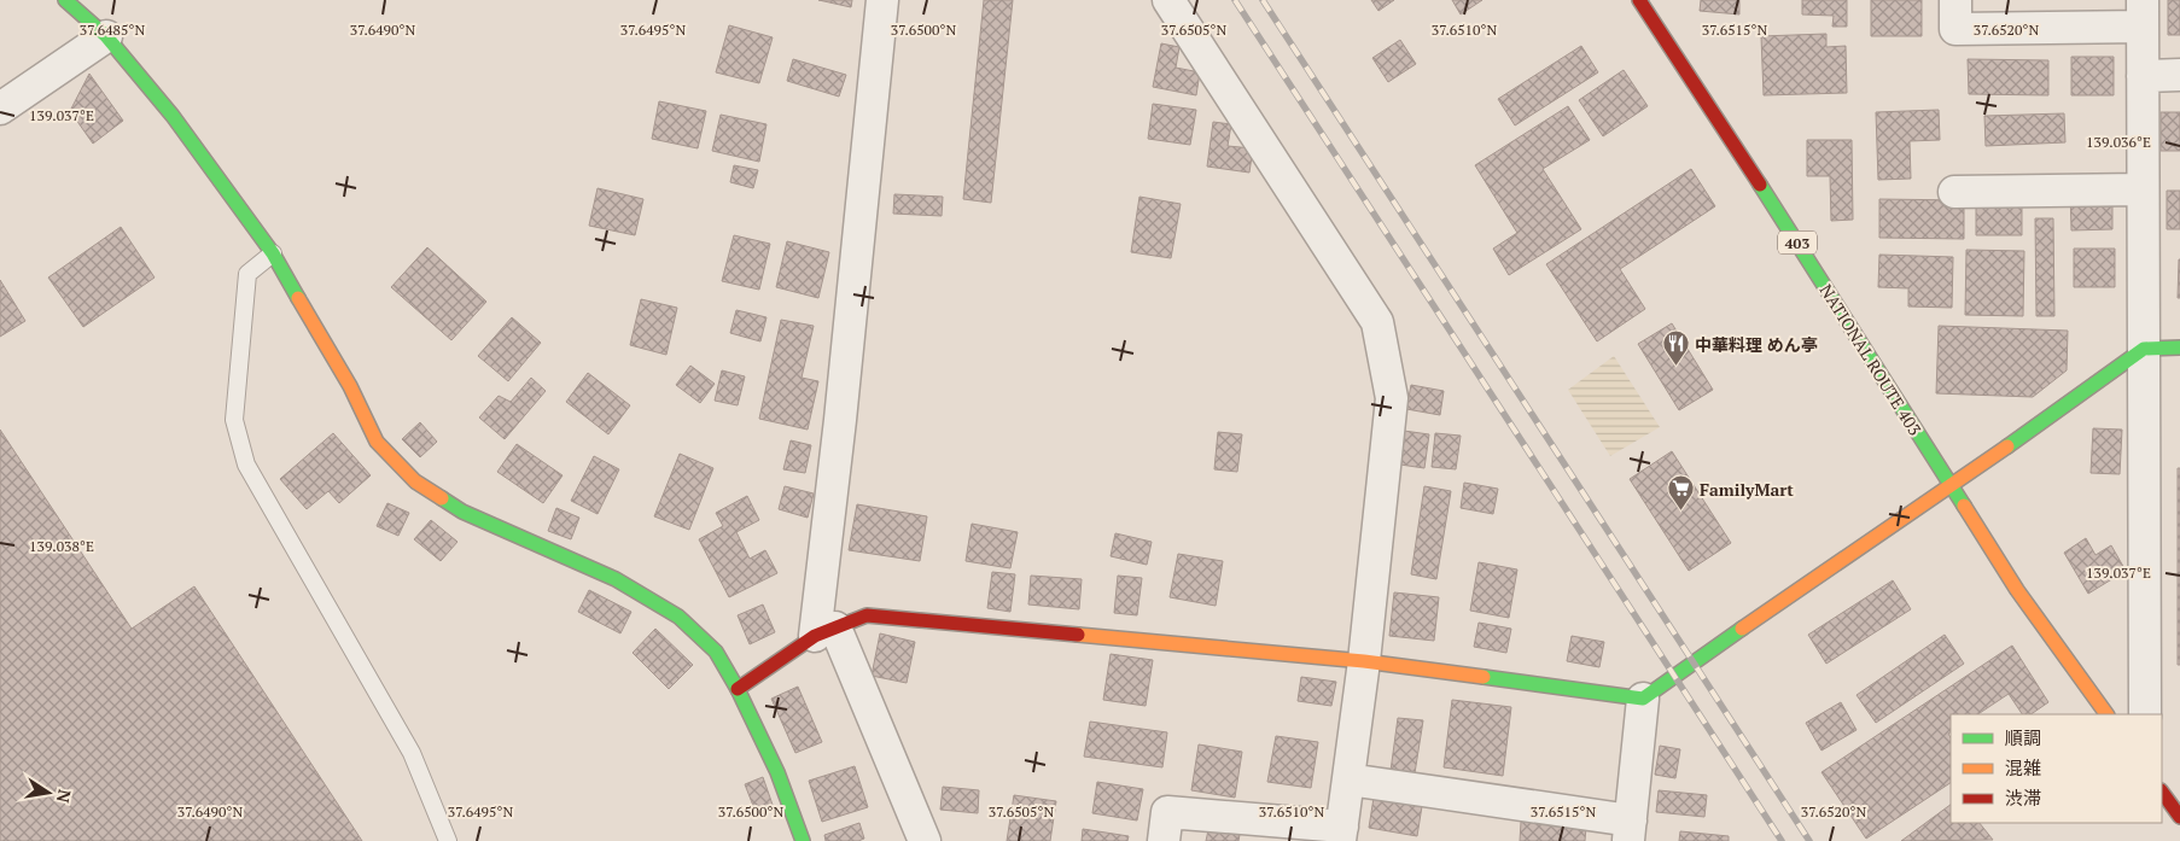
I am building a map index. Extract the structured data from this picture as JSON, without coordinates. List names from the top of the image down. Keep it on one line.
{"streets":{"main road":["403","NATIONAL ROUTE 403"]},"places":{"restaurant":["中華料理 めん亭"],"supermarket":["FamilyMart"]},"legend":["順調","混雑","渋滞"],"north":"right","coordinates":["37.6485°N","37.6490°N","37.6495°N","37.6500°N","37.6505°N","37.6510°N","37.6515°N","37.6520°N","139.037°E","139.036°E","139.038°E"]}
